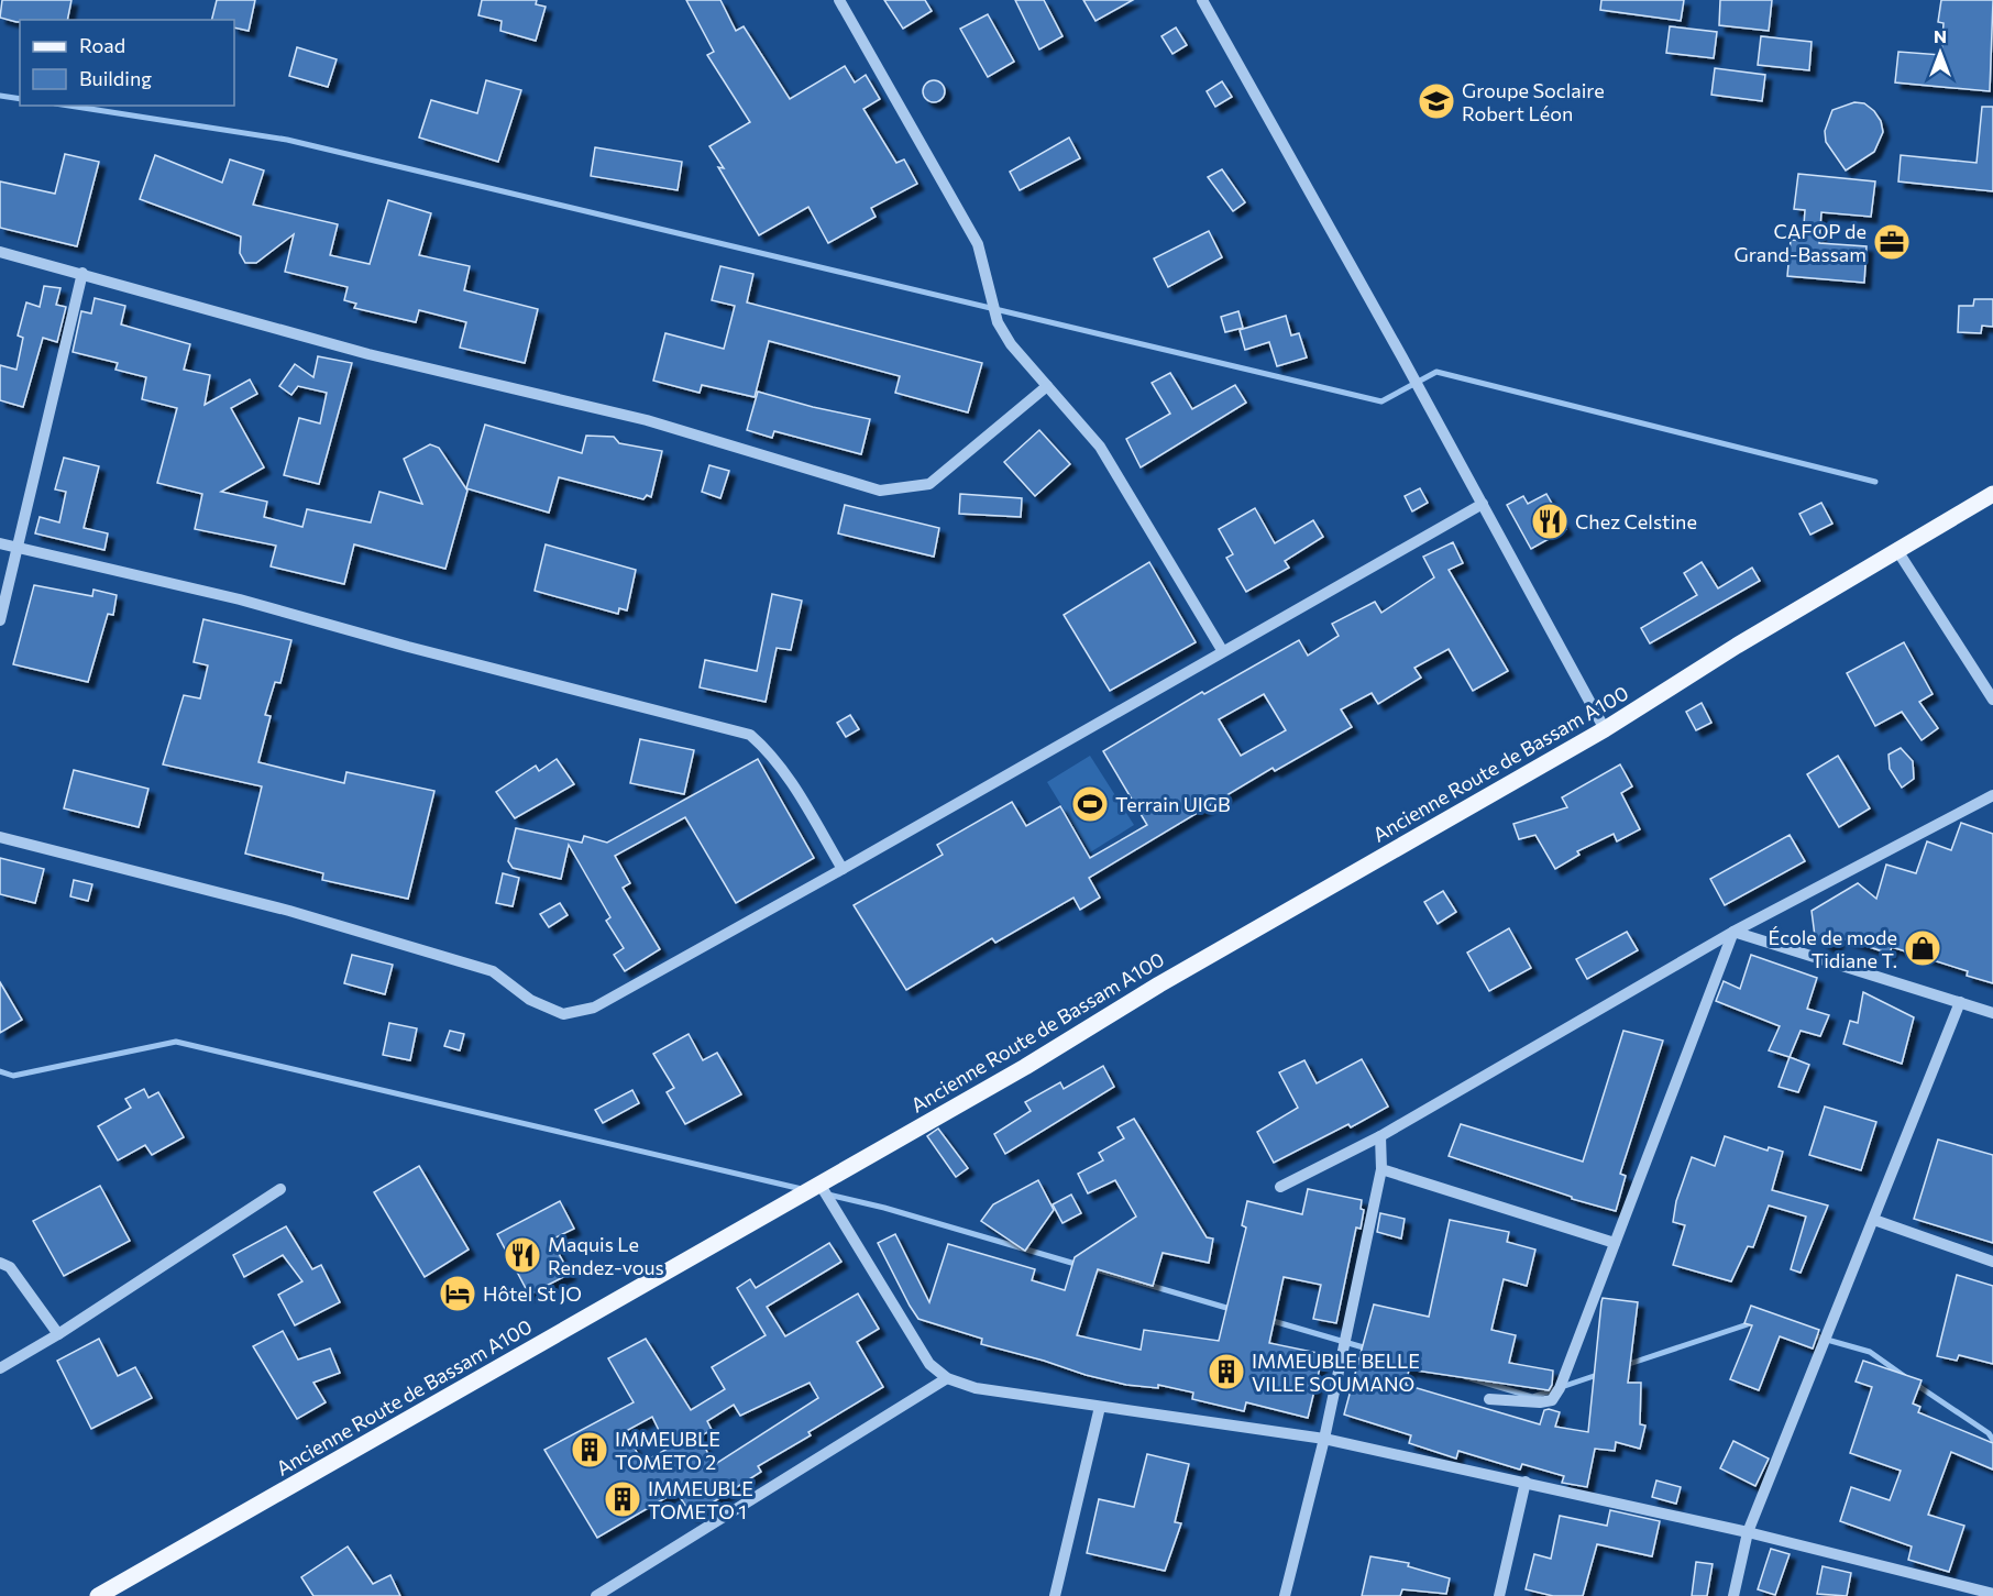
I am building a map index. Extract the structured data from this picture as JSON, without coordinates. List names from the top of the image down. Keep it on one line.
{"streets":{"main road":["Ancienne Route de Bassam A100"]},"places":{"school or university":["Groupe Soclaire Robert Léon"],"office":["CAFOP de Grand-Bassam"],"restaurant":["Chez Celstine","Maquis Le Rendez-vous"],"sports":["Terrain UIGB"],"shop":["École de mode Tidiane T."],"hotel":["Hôtel St JO"],"building":["IMMEUBLE BELLE VILLE SOUMANO","IMMEUBLE TOMETO 2","IMMEUBLE TOMETO 1"]},"legend":["Road","Building"],"north":"top"}
